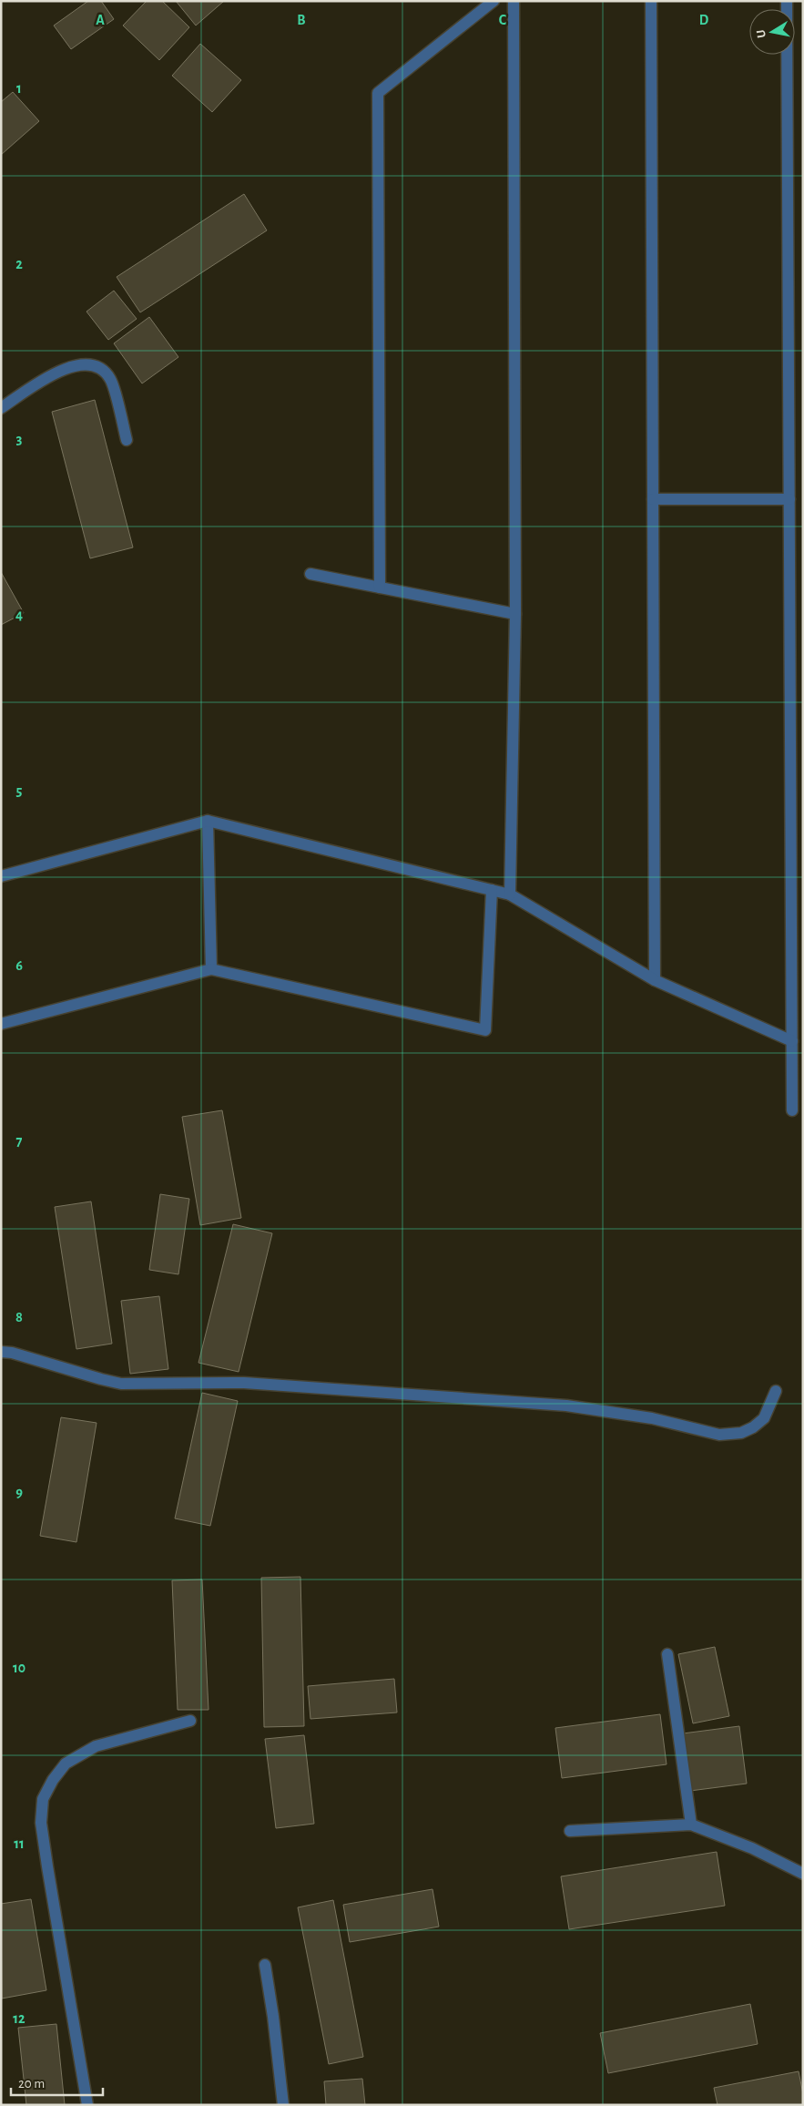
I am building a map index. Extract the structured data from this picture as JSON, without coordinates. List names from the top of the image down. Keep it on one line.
{"scale_bar":"20 m","north":"left","grid":{"columns":["A","B","C","D"],"rows":["1","2","3","4","5","6","7","8","9","10","11","12"]}}
